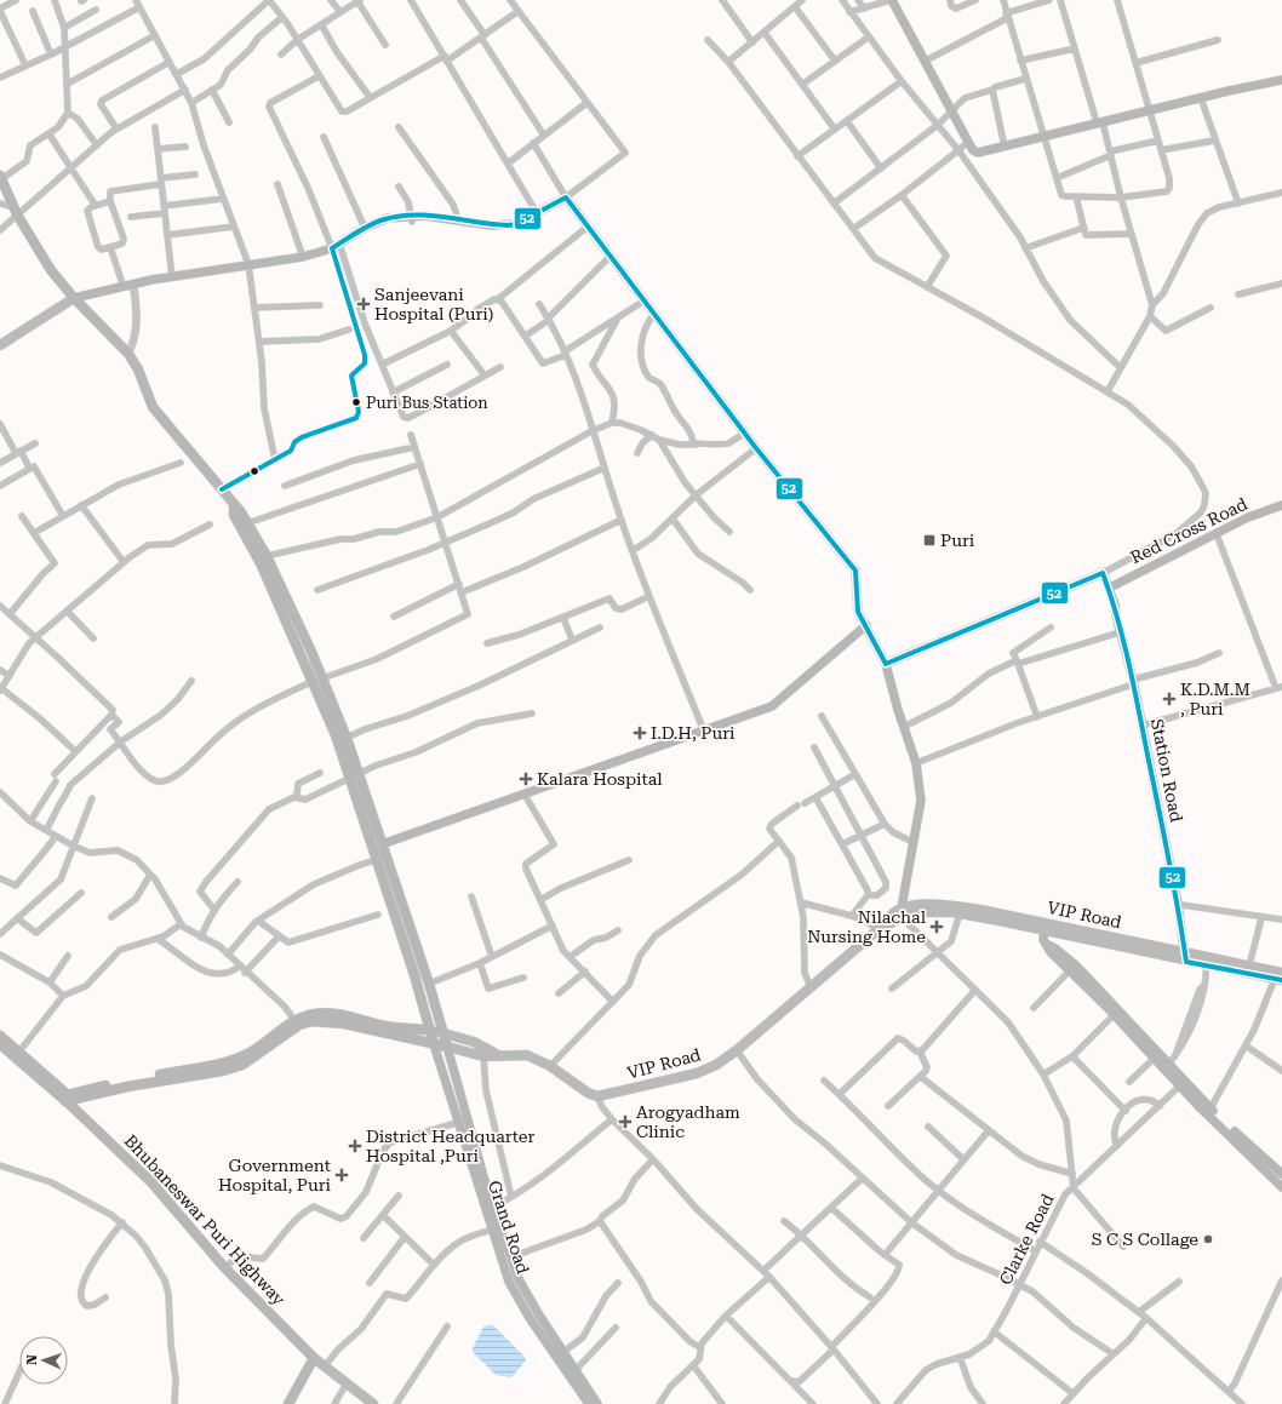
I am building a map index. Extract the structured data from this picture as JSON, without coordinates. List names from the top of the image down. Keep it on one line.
{"streets":{"highway":["Bhubaneswar Puri Highway"],"main road":["Red Cross Road","Station Road","VIP Road","Grand Road"],"street":["Clarke Road"]},"crossings":[["Red Cross Road","Station Road"],["Station Road","VIP Road"]],"places":{"health":["Sanjeevani Hospital (Puri)","K.D.M.M , Puri","I.D.H, Puri","Kalara Hospital","Nilachal Nursing Home","Arogyadham Clinic","District Headquarter Hospital ,Puri","Government Hospital, Puri"],"other":["Puri Bus Station","S C S Collage"],"transit":["Puri"]},"lines":["transit line 52"],"north":"left"}
